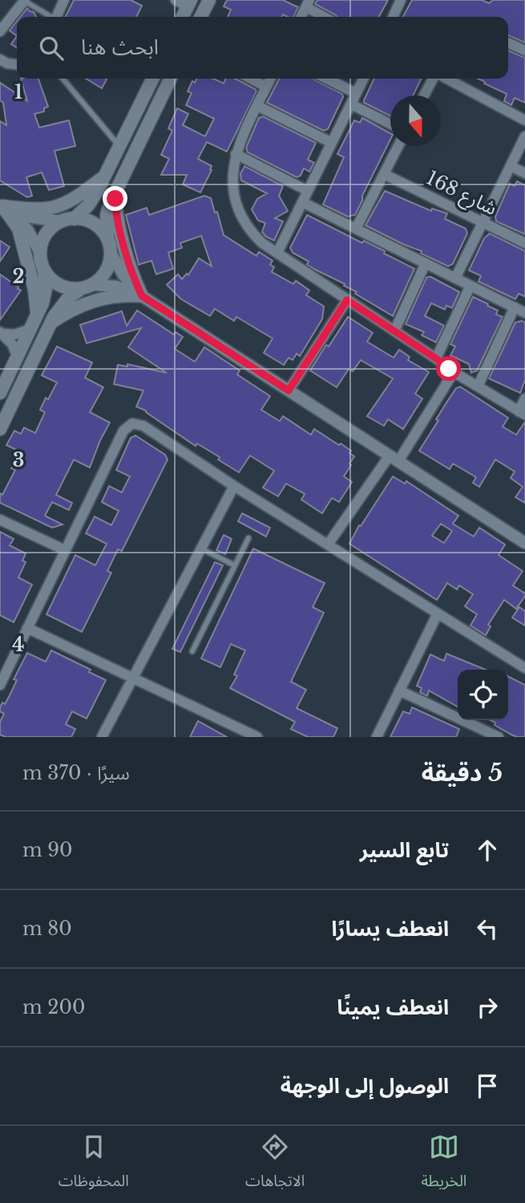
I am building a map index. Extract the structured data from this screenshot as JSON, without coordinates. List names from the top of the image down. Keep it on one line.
{"streets":{"street":["شارع 168"]},"north":"bottom","page":{"search":"ابحث هنا","heading":["5 دقيقة","سيرًا · 370 m"],"list":[["تابع السير","90 m"],["انعطف يسارًا","80 m"],["انعطف يمينًا","200 m"],"الوصول إلى الوجهة"],"nav":["الخريطة","الاتجاهات","المحفوظات"]},"grid":{"rows":["1","2","3","4"]}}
